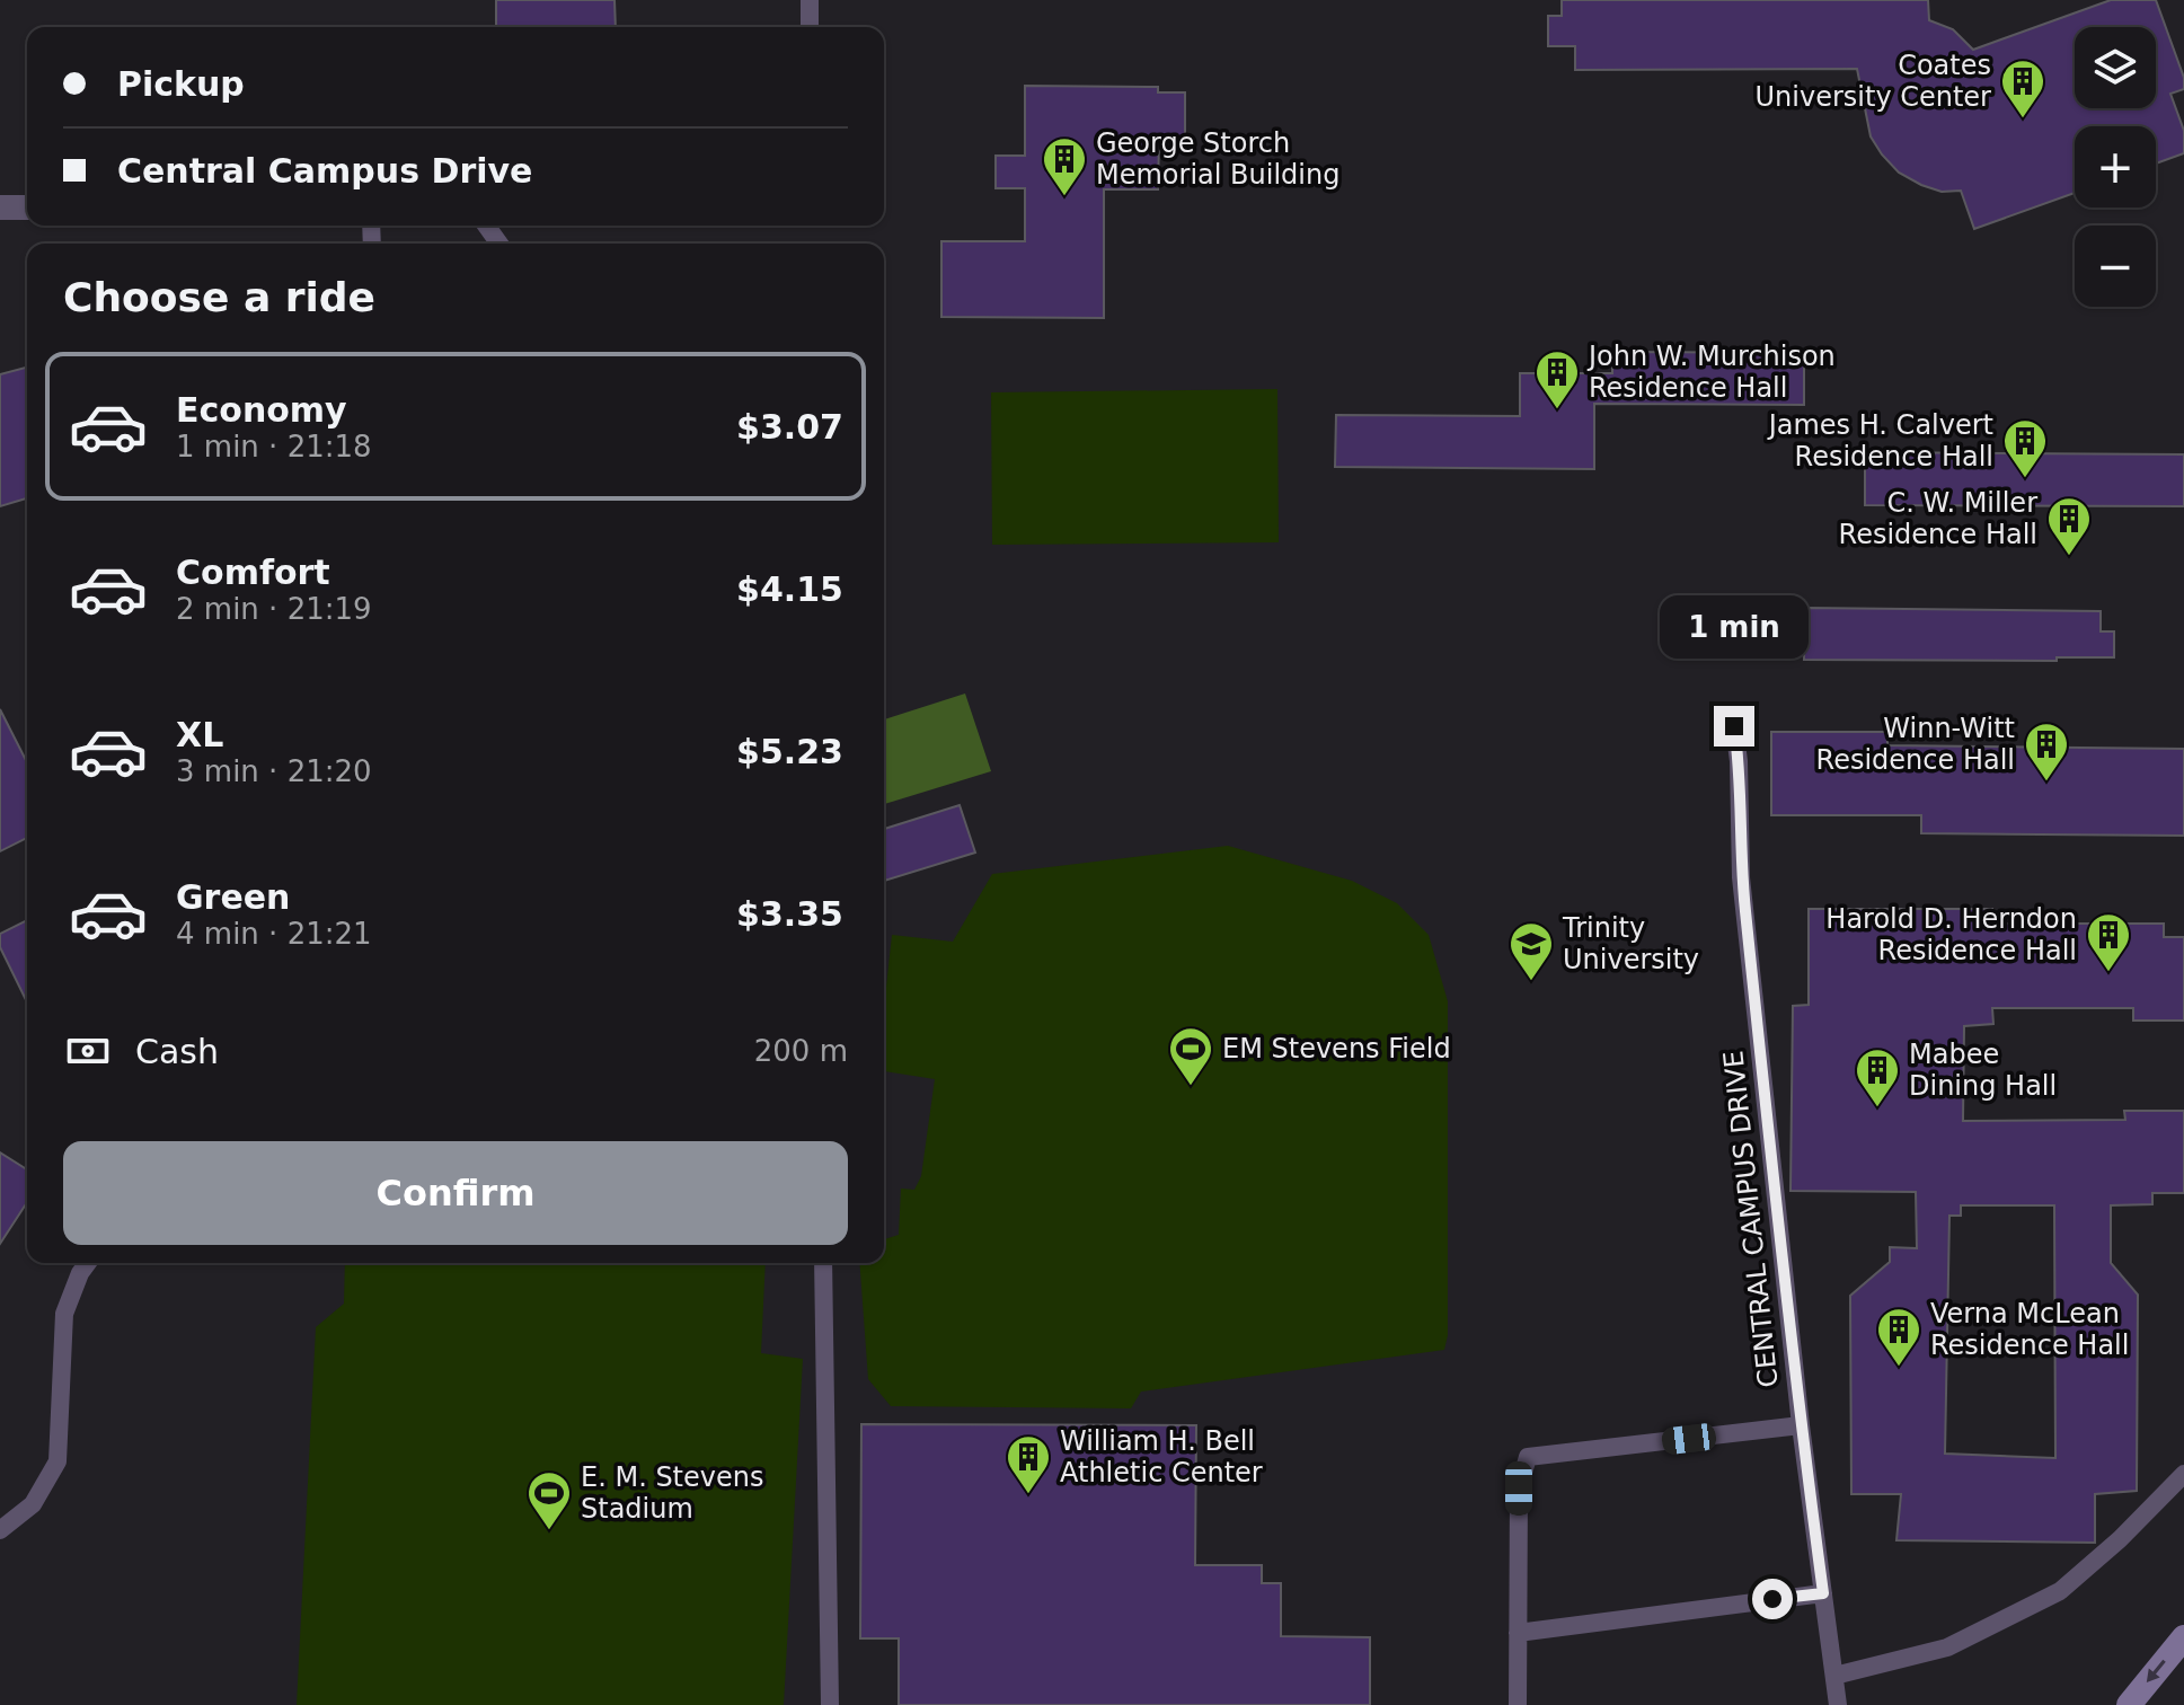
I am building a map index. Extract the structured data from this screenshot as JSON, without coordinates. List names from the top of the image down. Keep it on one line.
{"streets":{"lane":["CENTRAL CAMPUS DRIVE"]},"places":{"building":["Coates University Center","George Storch Memorial Building","John W. Murchison Residence Hall","James H. Calvert Residence Hall","C. W. Miller Residence Hall","Winn-Witt Residence Hall","Harold D. Herndon Residence Hall","Mabee Dining Hall","Verna McLean Residence Hall","William H. Bell Athletic Center"],"school or university":["Trinity University"],"sports":["EM Stevens Field","E. M. Stevens Stadium"]},"page":{"map_buttons":["+","−"],"banner":["Pickup","Central Campus Drive"],"heading":"Choose a ride","list":[{"name":"Economy","note":"1 min · 21:18","value":"$3.07"},{"name":"Comfort","note":"2 min · 21:19","value":"$4.15"},{"name":"XL","note":"3 min · 21:20","value":"$5.23"},{"name":"Green","note":"4 min · 21:21","value":"$3.35"}],"bubble":"1 min","pay":["Cash","200 m"],"buttons":"Confirm"}}
